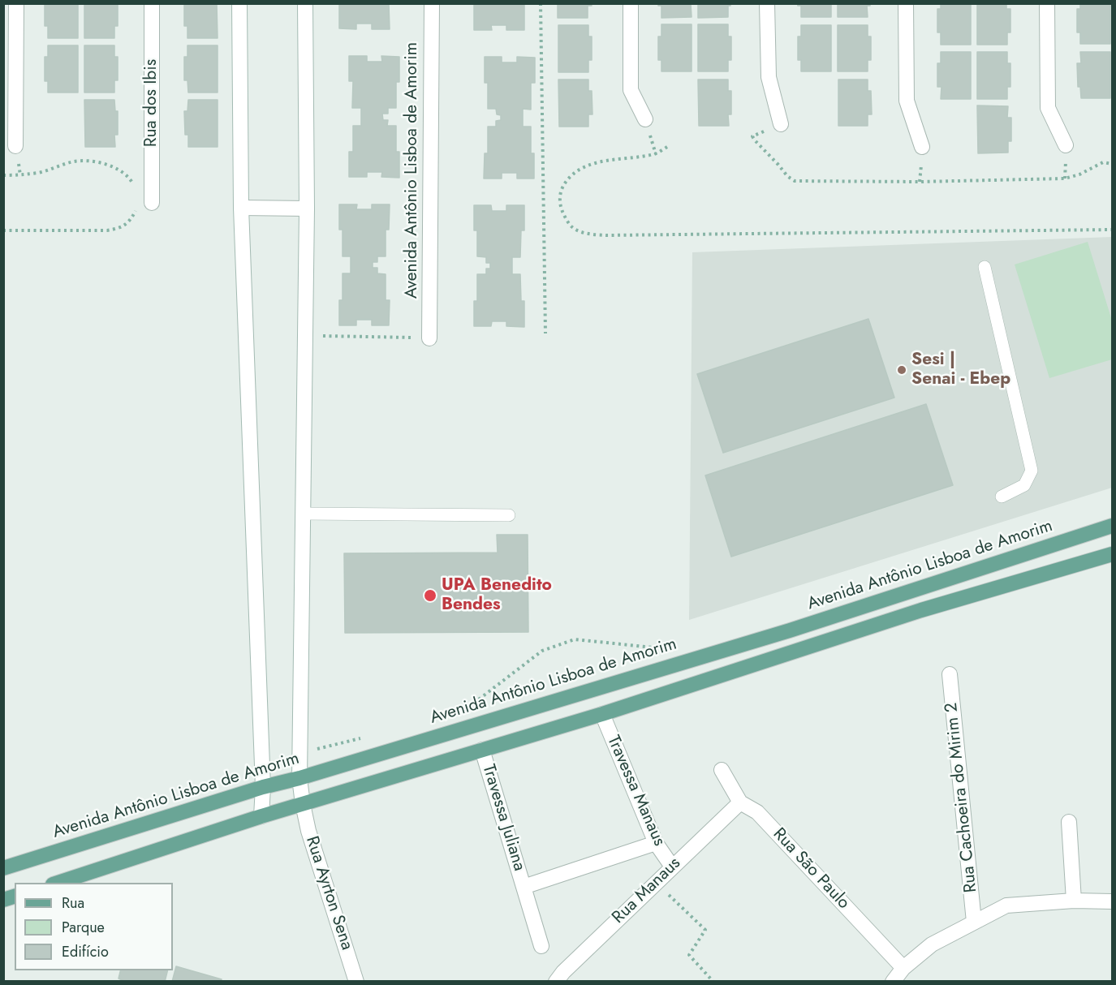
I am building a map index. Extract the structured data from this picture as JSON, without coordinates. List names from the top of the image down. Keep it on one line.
{"streets":{"main road":["Avenida Antônio Lisboa de Amorim"],"street":["Rua dos Ibis","Travessa Manaus","Rua Cachoeira do Mirim 2","Travessa Juliana","Rua São Paulo","Rua Manaus","Rua Ayrton Sena"]},"crossings":[["Avenida Antônio Lisboa de Amorim","Rua Ayrton Sena"],["Travessa Manaus","Travessa Juliana"],["Travessa Manaus","Rua Manaus"],["Rua São Paulo","Rua Manaus"]],"places":["Sesi | Senai - Ebep","UPA Benedito Bendes"],"legend":["Rua","Parque","Edifício"]}
